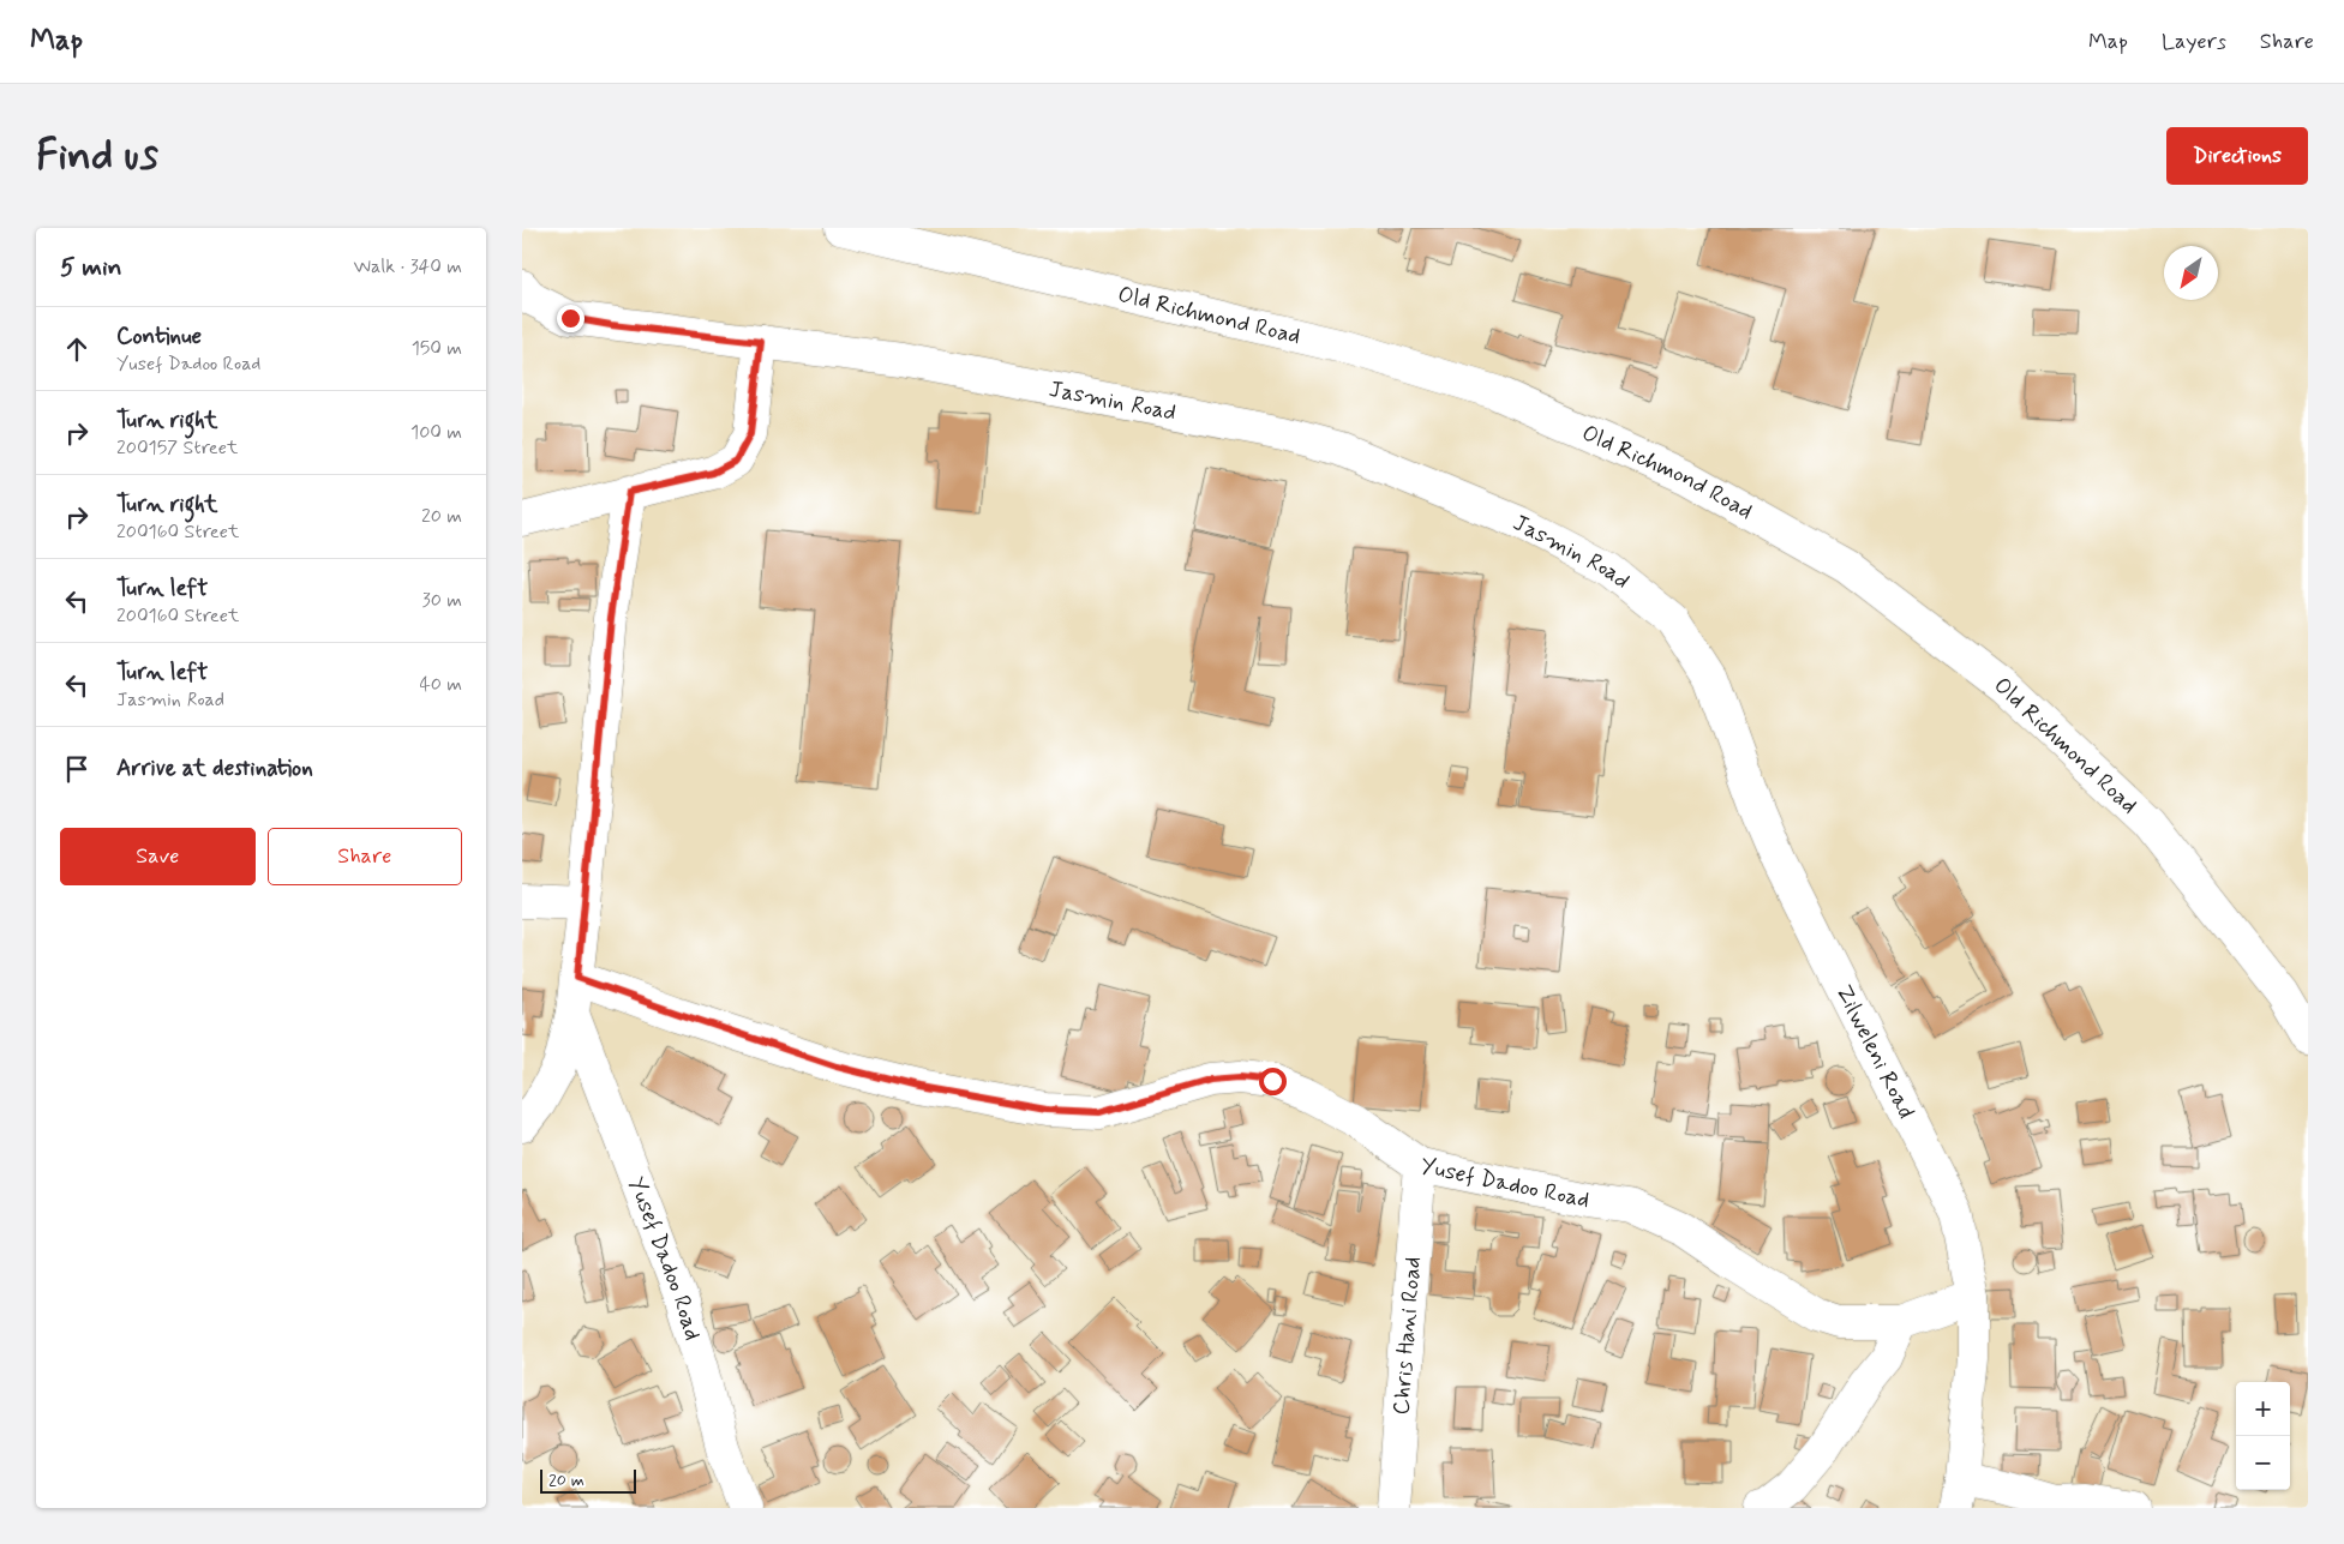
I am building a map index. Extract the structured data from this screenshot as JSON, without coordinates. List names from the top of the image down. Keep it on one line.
{"streets":{"street":["Old Richmond Road","Jasmin Road","Zilweleni Road","Yusef Dadoo Road","Chris Hani Road"]},"crossings":[["Jasmin Road","Zilweleni Road"],["Zilweleni Road","Yusef Dadoo Road"],["Yusef Dadoo Road","Chris Hani Road"]],"scale_bar":"20 m","north":"bottom left","page":{"header":"Map","nav":["Map","Layers","Share"],"buttons":["Directions",["Save","Share"]],"title":"Find us","heading":["5 min","Walk · 340 m"],"list":[["Continue","Yusef Dadoo Road","150 m"],["Turn right","200157 Street","100 m"],["Turn right","200160 Street","20 m"],["Turn left","200160 Street","30 m"],["Turn left","Jasmin Road","40 m"],"Arrive at destination"],"map_buttons":["+","−"],"scale":"20 m"}}
